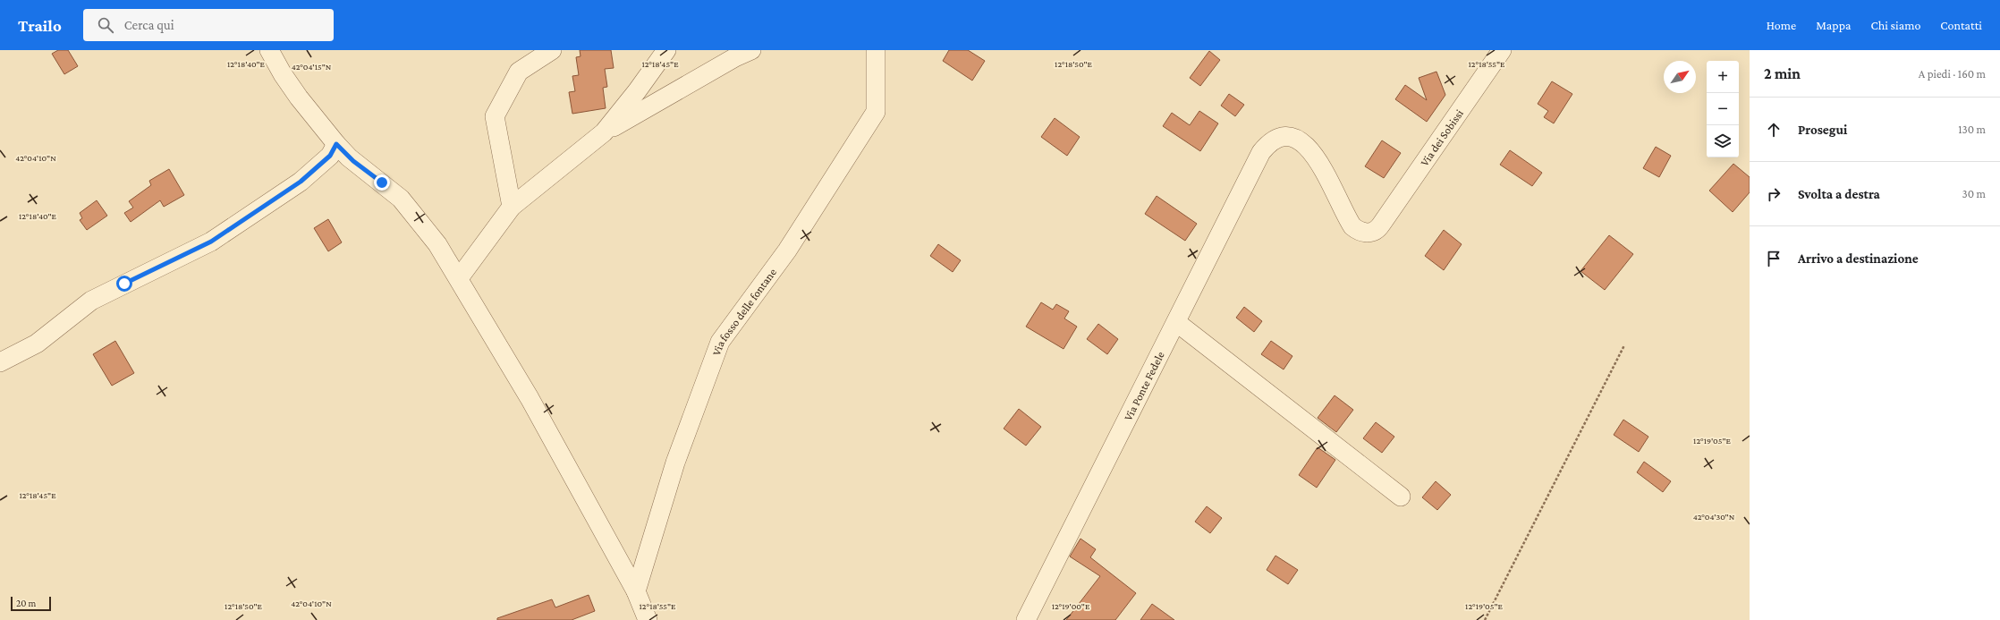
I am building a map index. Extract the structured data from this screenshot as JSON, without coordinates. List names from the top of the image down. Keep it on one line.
{"streets":{"street":["Via dei Sobissi","Via fosso delle fontane","Via Ponte Fedele"]},"crossings":[["Via dei Sobissi","Via Ponte Fedele"]],"scale_bar":"20 m","north":"top right","page":{"header":"Trailo","search":"Cerca qui","nav":["Home","Mappa","Chi siamo","Contatti"],"heading":["2 min","A piedi · 160 m"],"map_buttons":["+","−"],"list":[["Prosegui","130 m"],["Svolta a destra","30 m"],"Arrivo a destinazione"],"scale":"20 m"},"coordinates":["12°18'45\"E","12°18'40\"E","12°18'50\"E","12°18'55\"E","42°04'15\"N","42°04'10\"N","12°19'05\"E","42°04'30\"N","12°19'00\"E"]}
